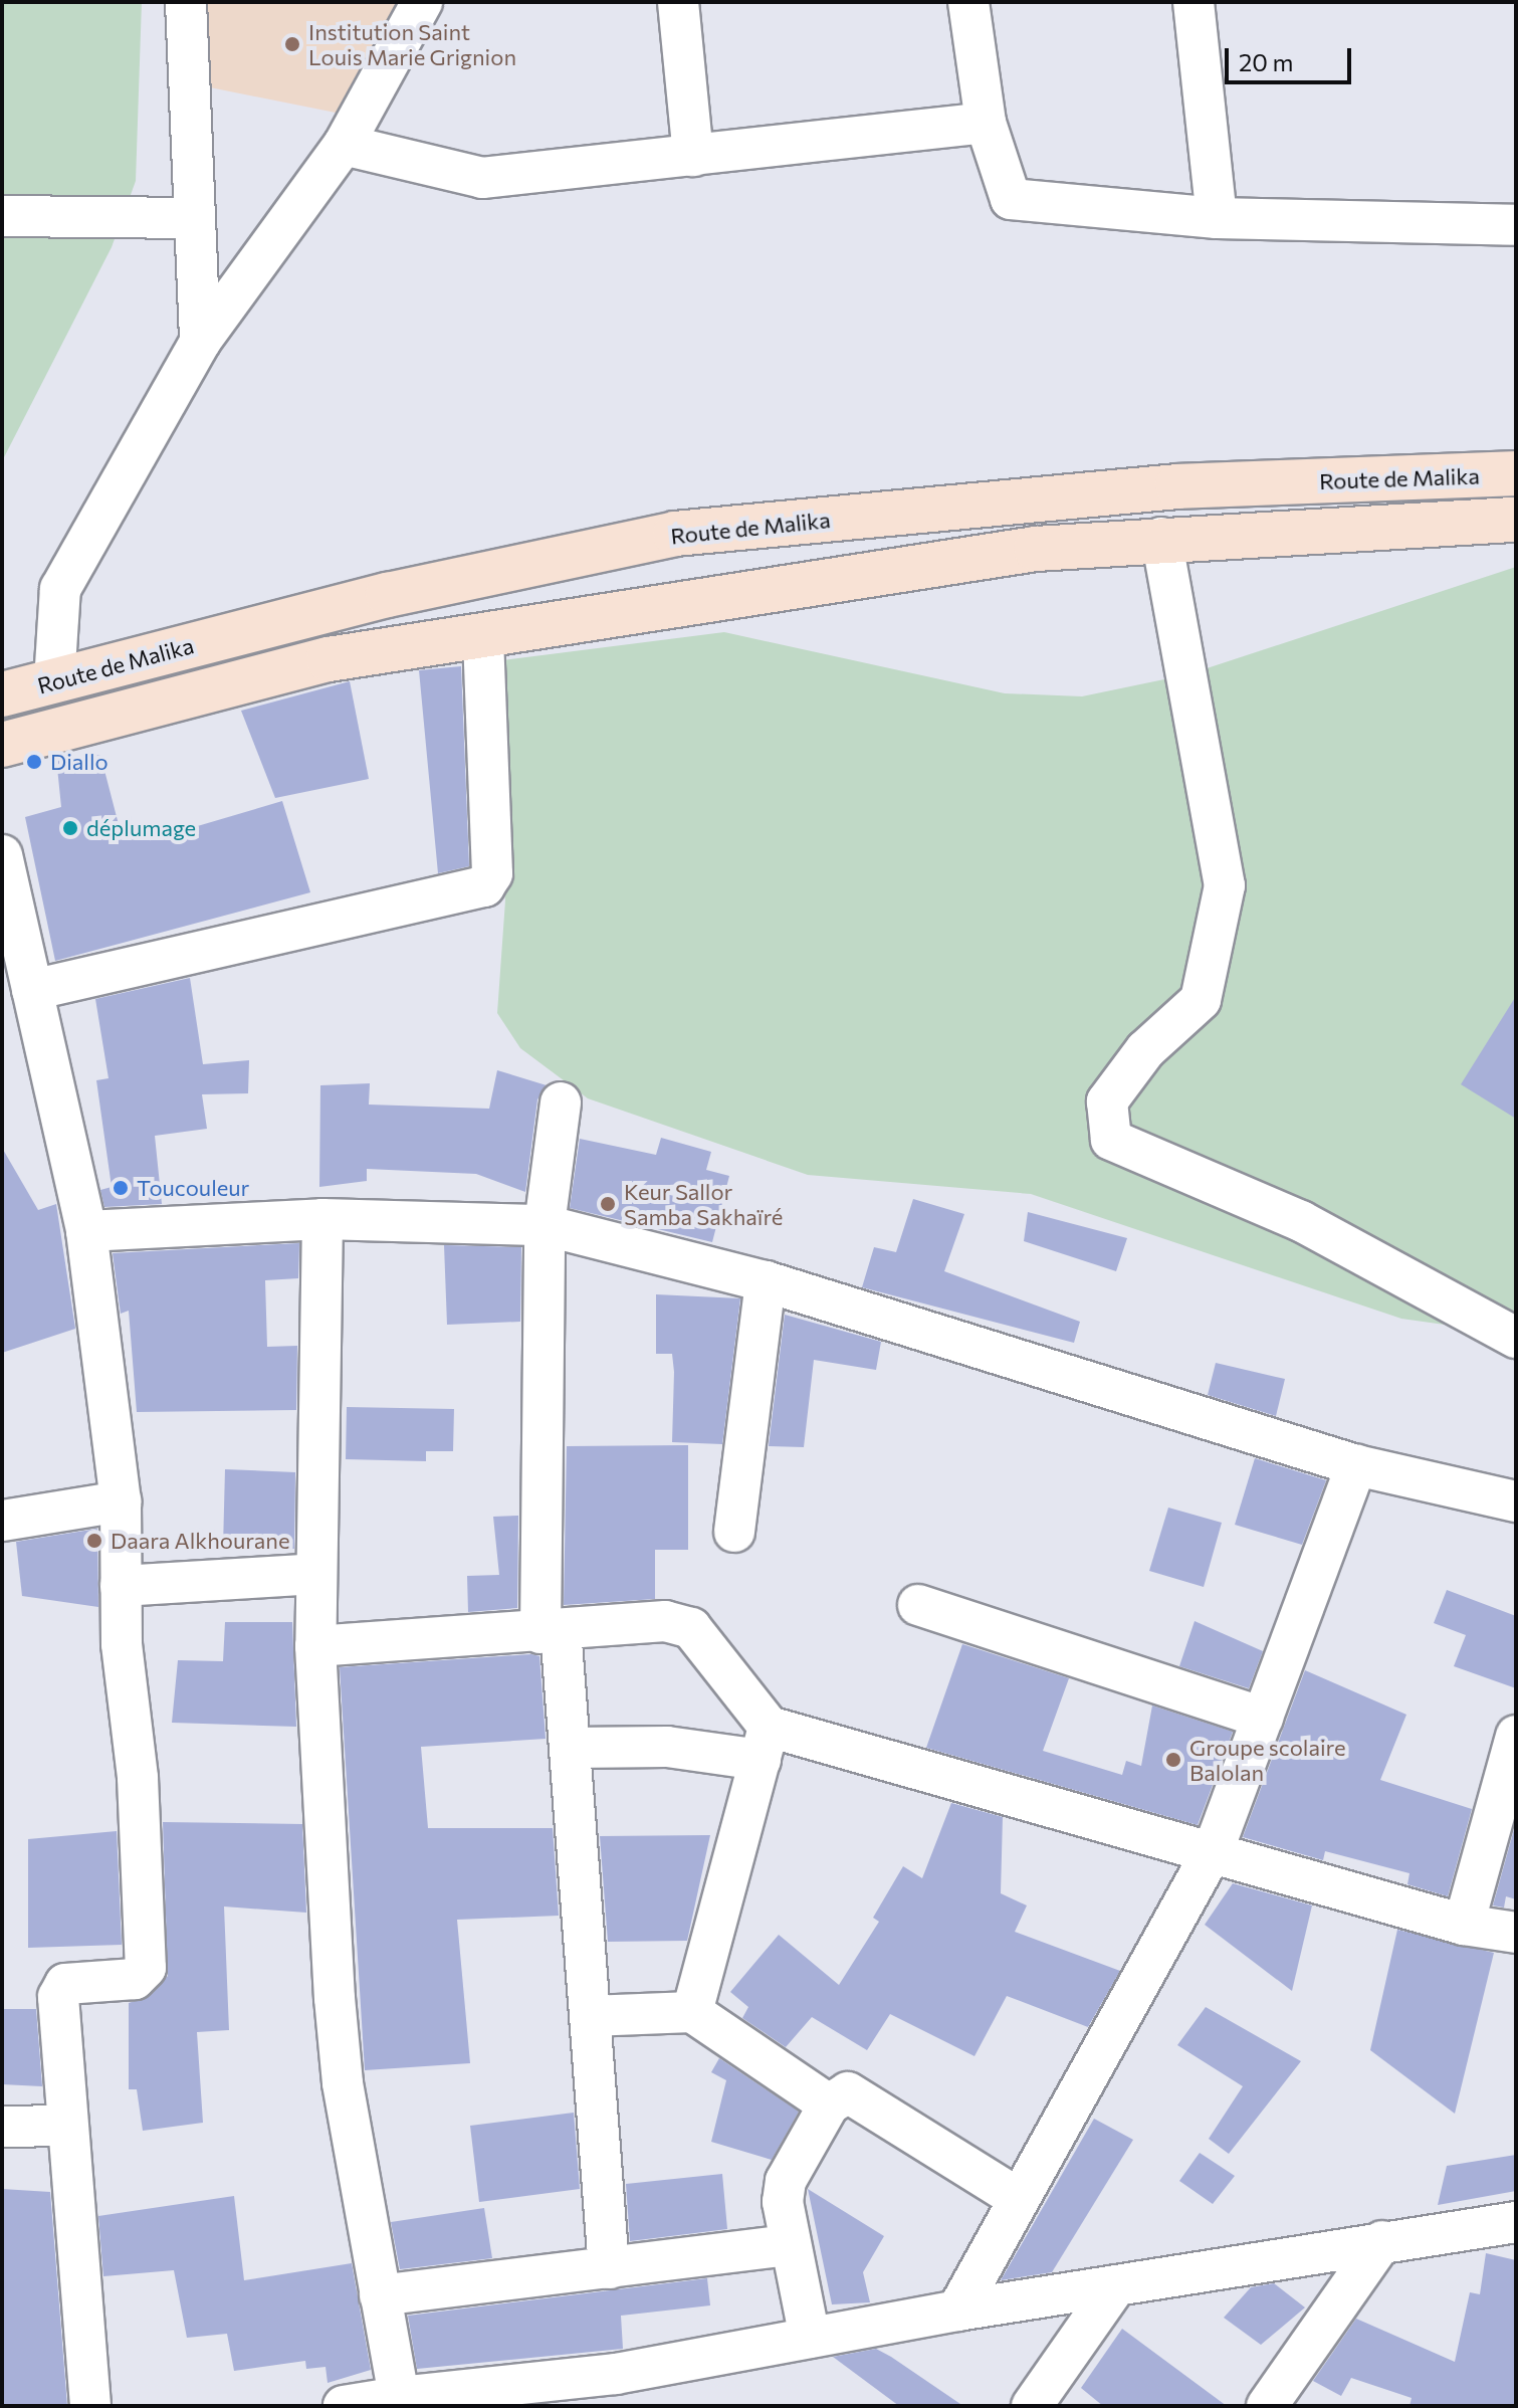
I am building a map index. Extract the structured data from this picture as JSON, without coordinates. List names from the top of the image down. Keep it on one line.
{"streets":{"main road":["Route de Malika"]},"places":["Institution Saint Louis Marie Grignion","Diallo","déplumage","Toucouleur","Keur Sallor Samba Sakhaïré","Daara Alkhourane","Groupe scolaire Balolan"],"scale_bar":"20 m"}
